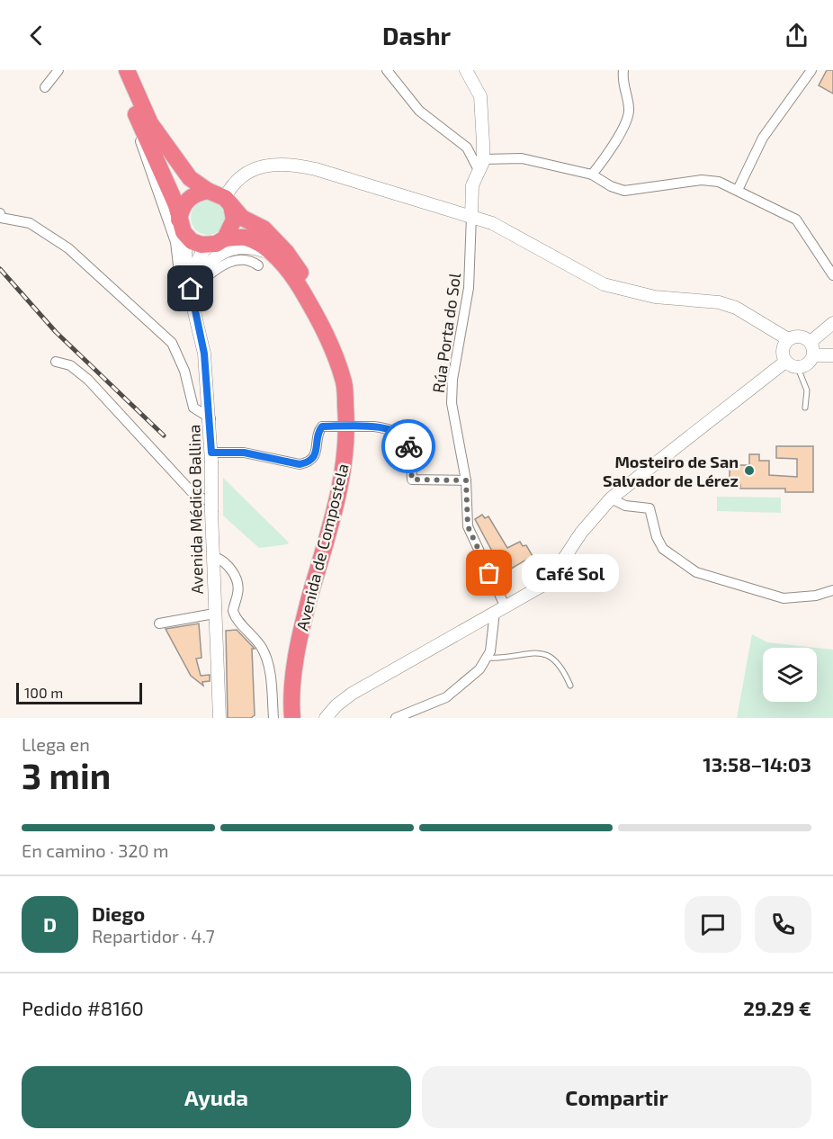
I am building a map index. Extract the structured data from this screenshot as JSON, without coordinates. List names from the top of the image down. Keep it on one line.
{"streets":{"highway":["Avenida de Compostela"],"street":["Rúa Porta do Sol","Avenida Médico Ballina"]},"crossings":[["Avenida Médico Ballina","Avenida de Compostela"]],"places":["Mosteiro de San Salvador de Lérez","Café Sol"],"scale_bar":"100 m","page":{"header":"Dashr","bubble":"Café Sol","scale":"100 m","heading":["3 min","Llega en","13:58–14:03"],"panel":["Diego","Repartidor · 4.7","Pedido #8160","29.29 €"],"bar":"En camino · 320 m","round":"D","buttons":["Ayuda","Compartir"]}}
